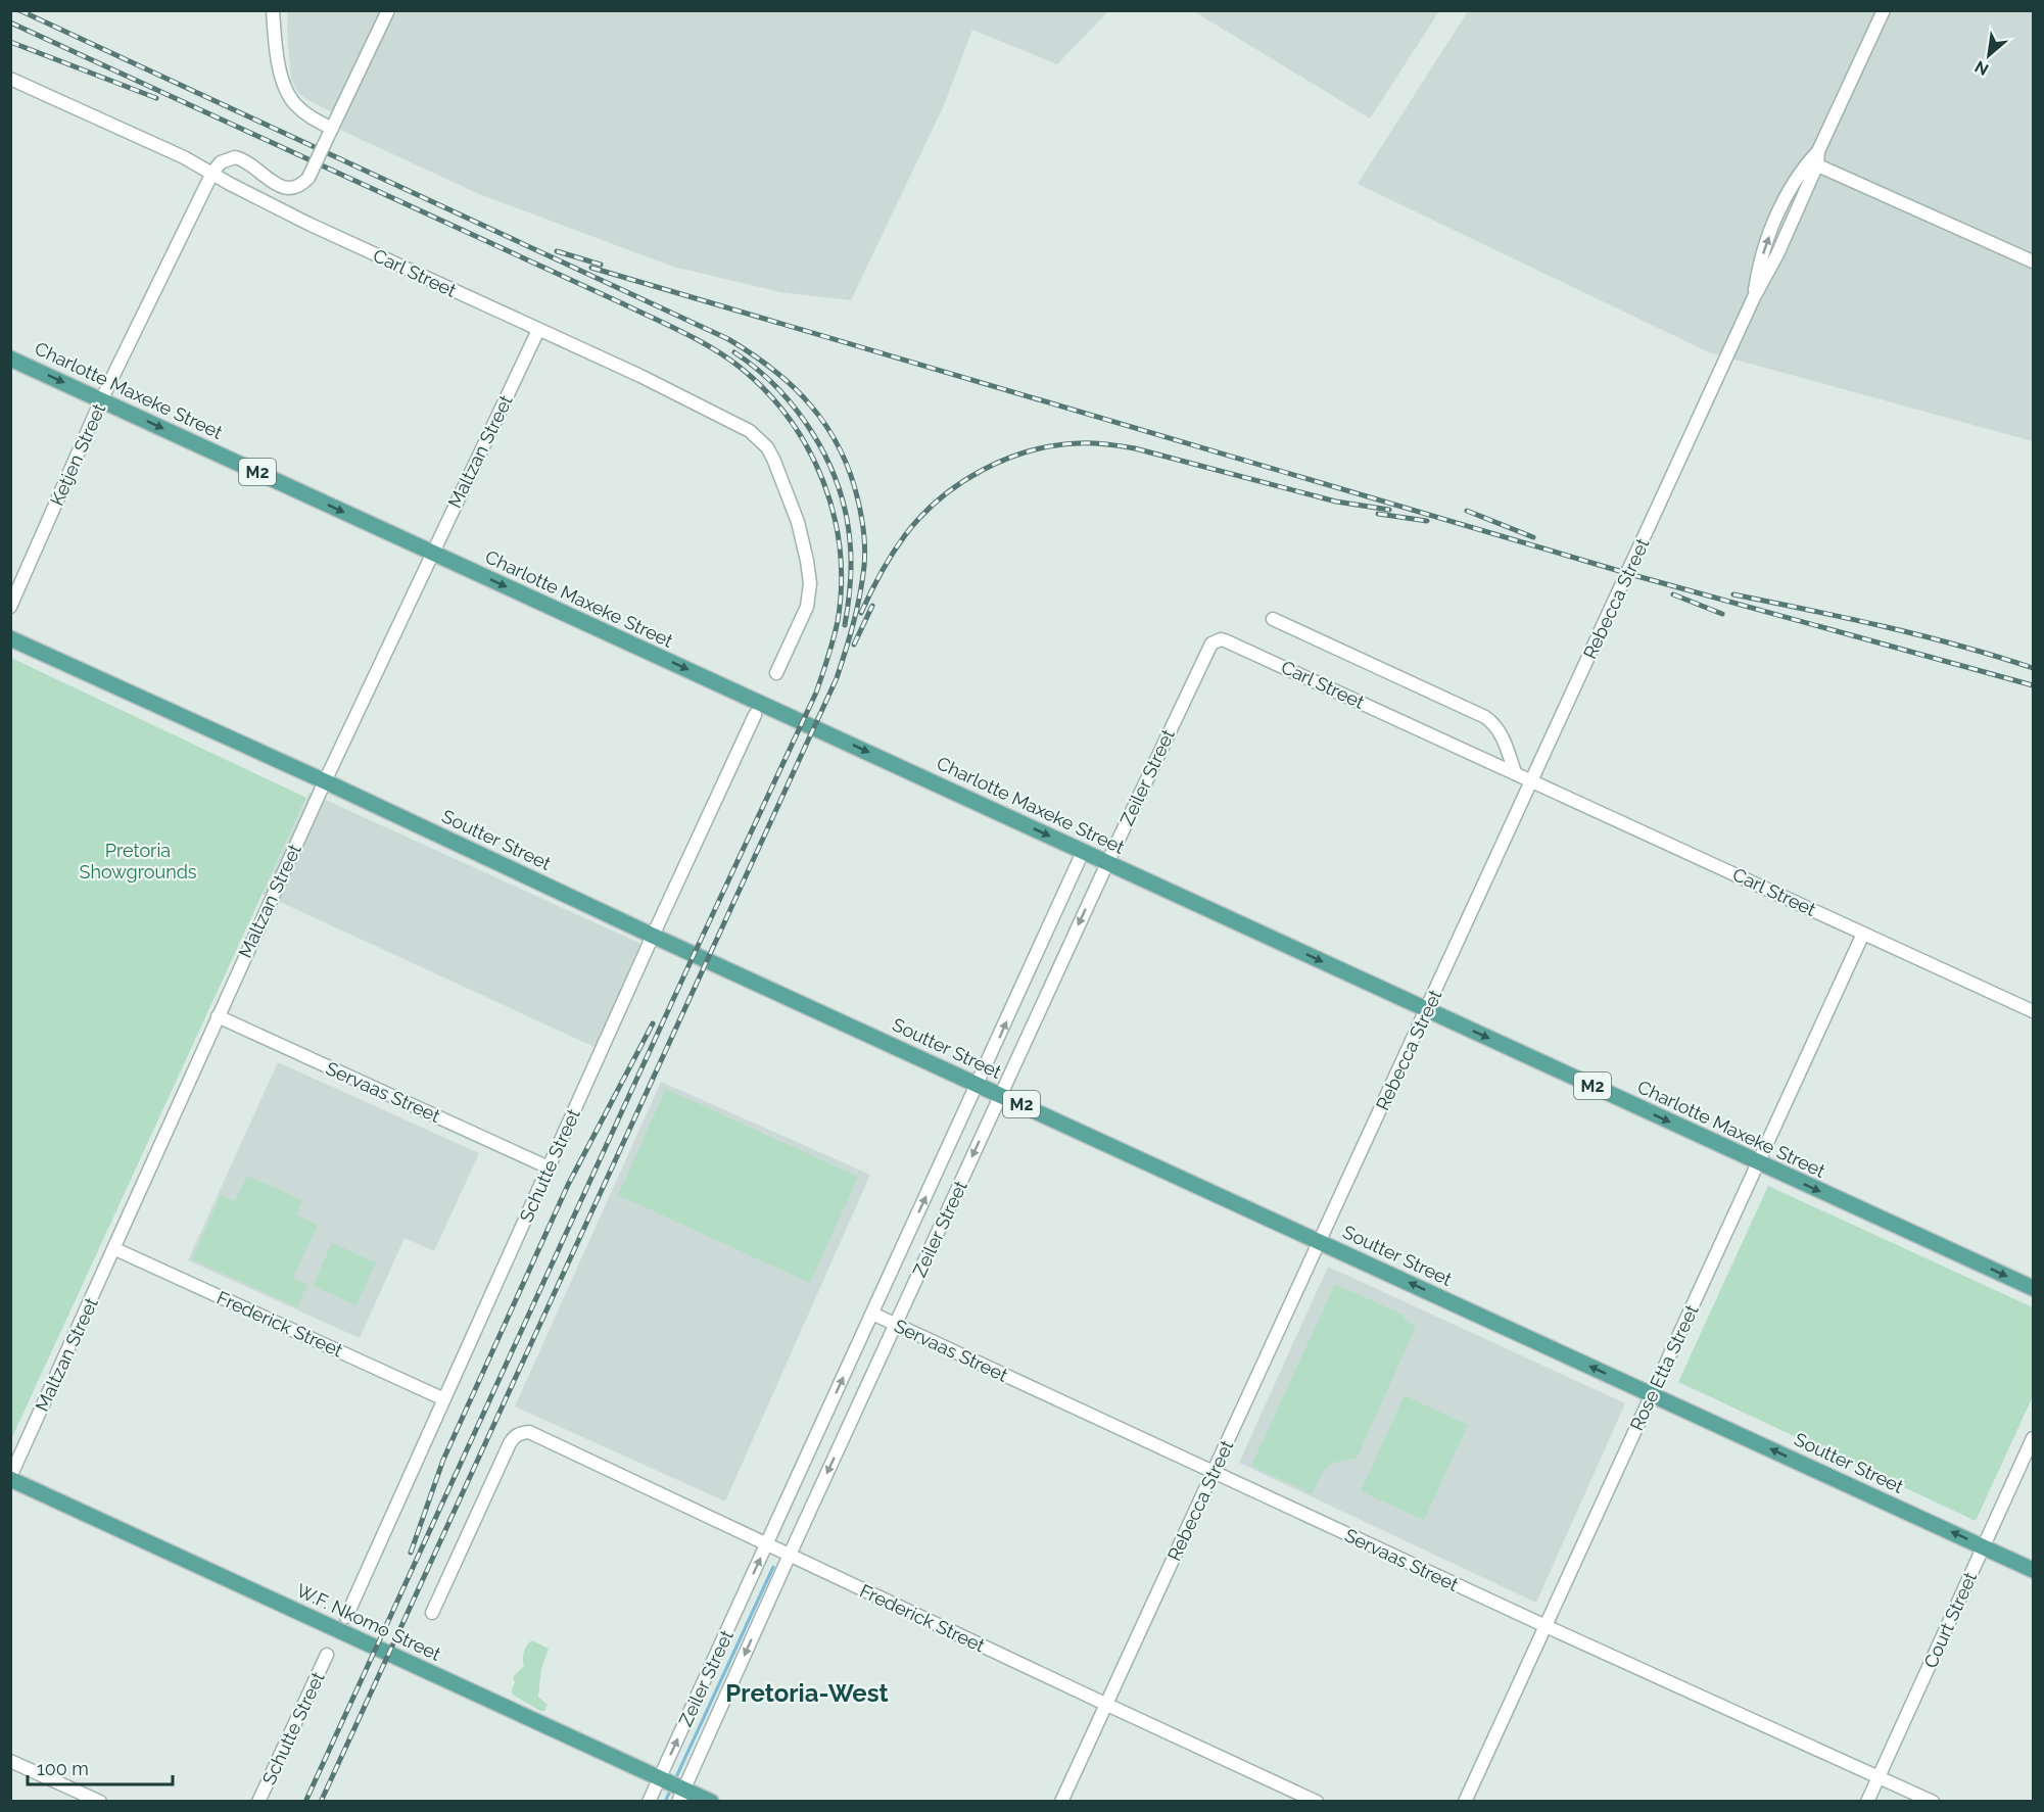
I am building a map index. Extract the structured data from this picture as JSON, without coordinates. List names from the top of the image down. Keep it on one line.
{"streets":{"main road":["Charlotte Maxeke Street","M2","Soutter Street","W.F. Nkomo Street"],"street":["Carl Street","Maltzan Street","Ketjen Street","Rebecca Street","Zeiler Street","Servaas Street","Schutte Street","Frederick Street","Rose Etta Street","Court Street"]},"crossings":[["Carl Street","Maltzan Street"],["Carl Street","Ketjen Street"],["Carl Street","Rebecca Street"],["Carl Street","Zeiler Street"],["Carl Street","Rose Etta Street"],["Charlotte Maxeke Street","Maltzan Street"],["Charlotte Maxeke Street","Ketjen Street"],["Charlotte Maxeke Street","Rebecca Street"],["Charlotte Maxeke Street","Zeiler Street"],["Charlotte Maxeke Street","Rose Etta Street"],["Maltzan Street","Soutter Street"],["Maltzan Street","Servaas Street"],["Maltzan Street","Frederick Street"],["Maltzan Street","W.F. Nkomo Street"],["Rebecca Street","Soutter Street"],["Rebecca Street","Servaas Street"],["Rebecca Street","Frederick Street"],["Zeiler Street","Soutter Street"],["Zeiler Street","Servaas Street"],["Zeiler Street","Frederick Street"],["Zeiler Street","W.F. Nkomo Street"],["Soutter Street","Schutte Street"],["Soutter Street","Rose Etta Street"],["Soutter Street","Court Street"],["Servaas Street","Schutte Street"],["Servaas Street","Rose Etta Street"],["Servaas Street","Court Street"],["Schutte Street","Frederick Street"]],"one_way":["Charlotte Maxeke Street"],"districts":["Pretoria-West"],"parks":["Pretoria Showgrounds"],"scale_bar":"100 m","north":"bottom left"}
